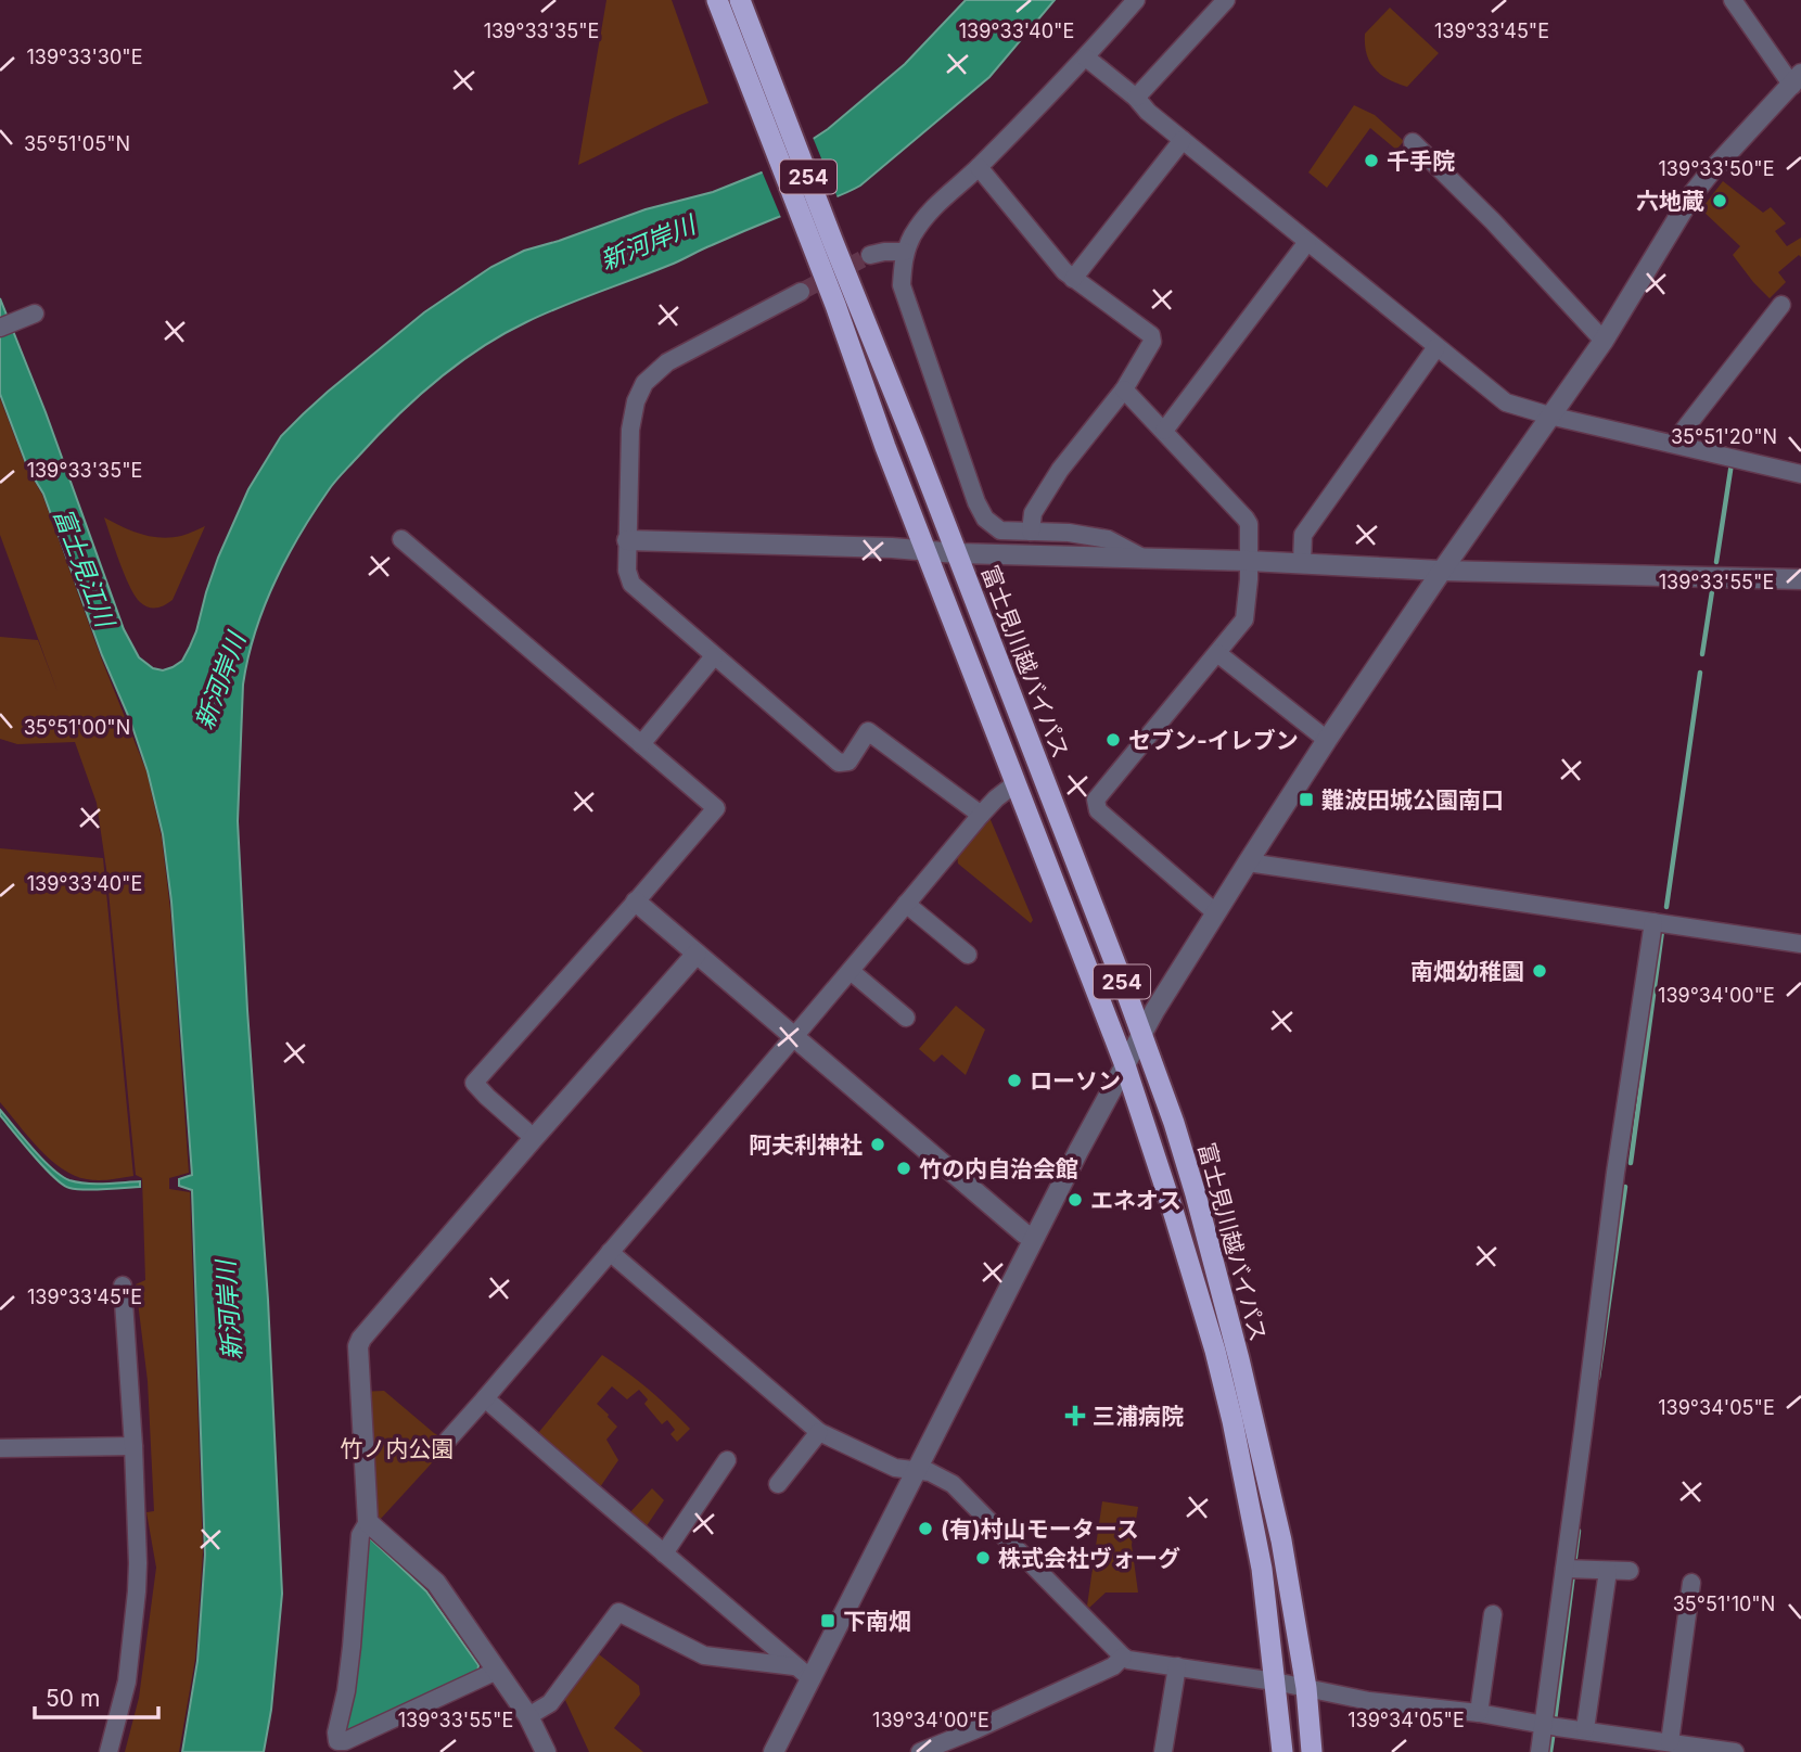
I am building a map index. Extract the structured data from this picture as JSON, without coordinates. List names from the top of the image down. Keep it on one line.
{"streets":{"highway":["254","富士見川越バイパス"]},"water":["新河岸川","富士見江川"],"parks":["竹ノ内公園"],"places":{"other":["千手院","六地蔵","セブン-イレブン","南畑幼稚園","ローソン","阿夫利神社","竹の内自治会館","エネオス","(有)村山モータース","株式会社ヴォーグ"],"transit":["難波田城公園南口","下南畑"],"health":["三浦病院"]},"scale_bar":"50 m","coordinates":["139°33'35\"E","139°33'40\"E","139°33'45\"E","139°33'30\"E","35°51'05\"N","139°33'50\"E","35°51'20\"N","139°33'55\"E","35°51'00\"N","139°34'00\"E","139°34'05\"E","35°51'10\"N"]}
